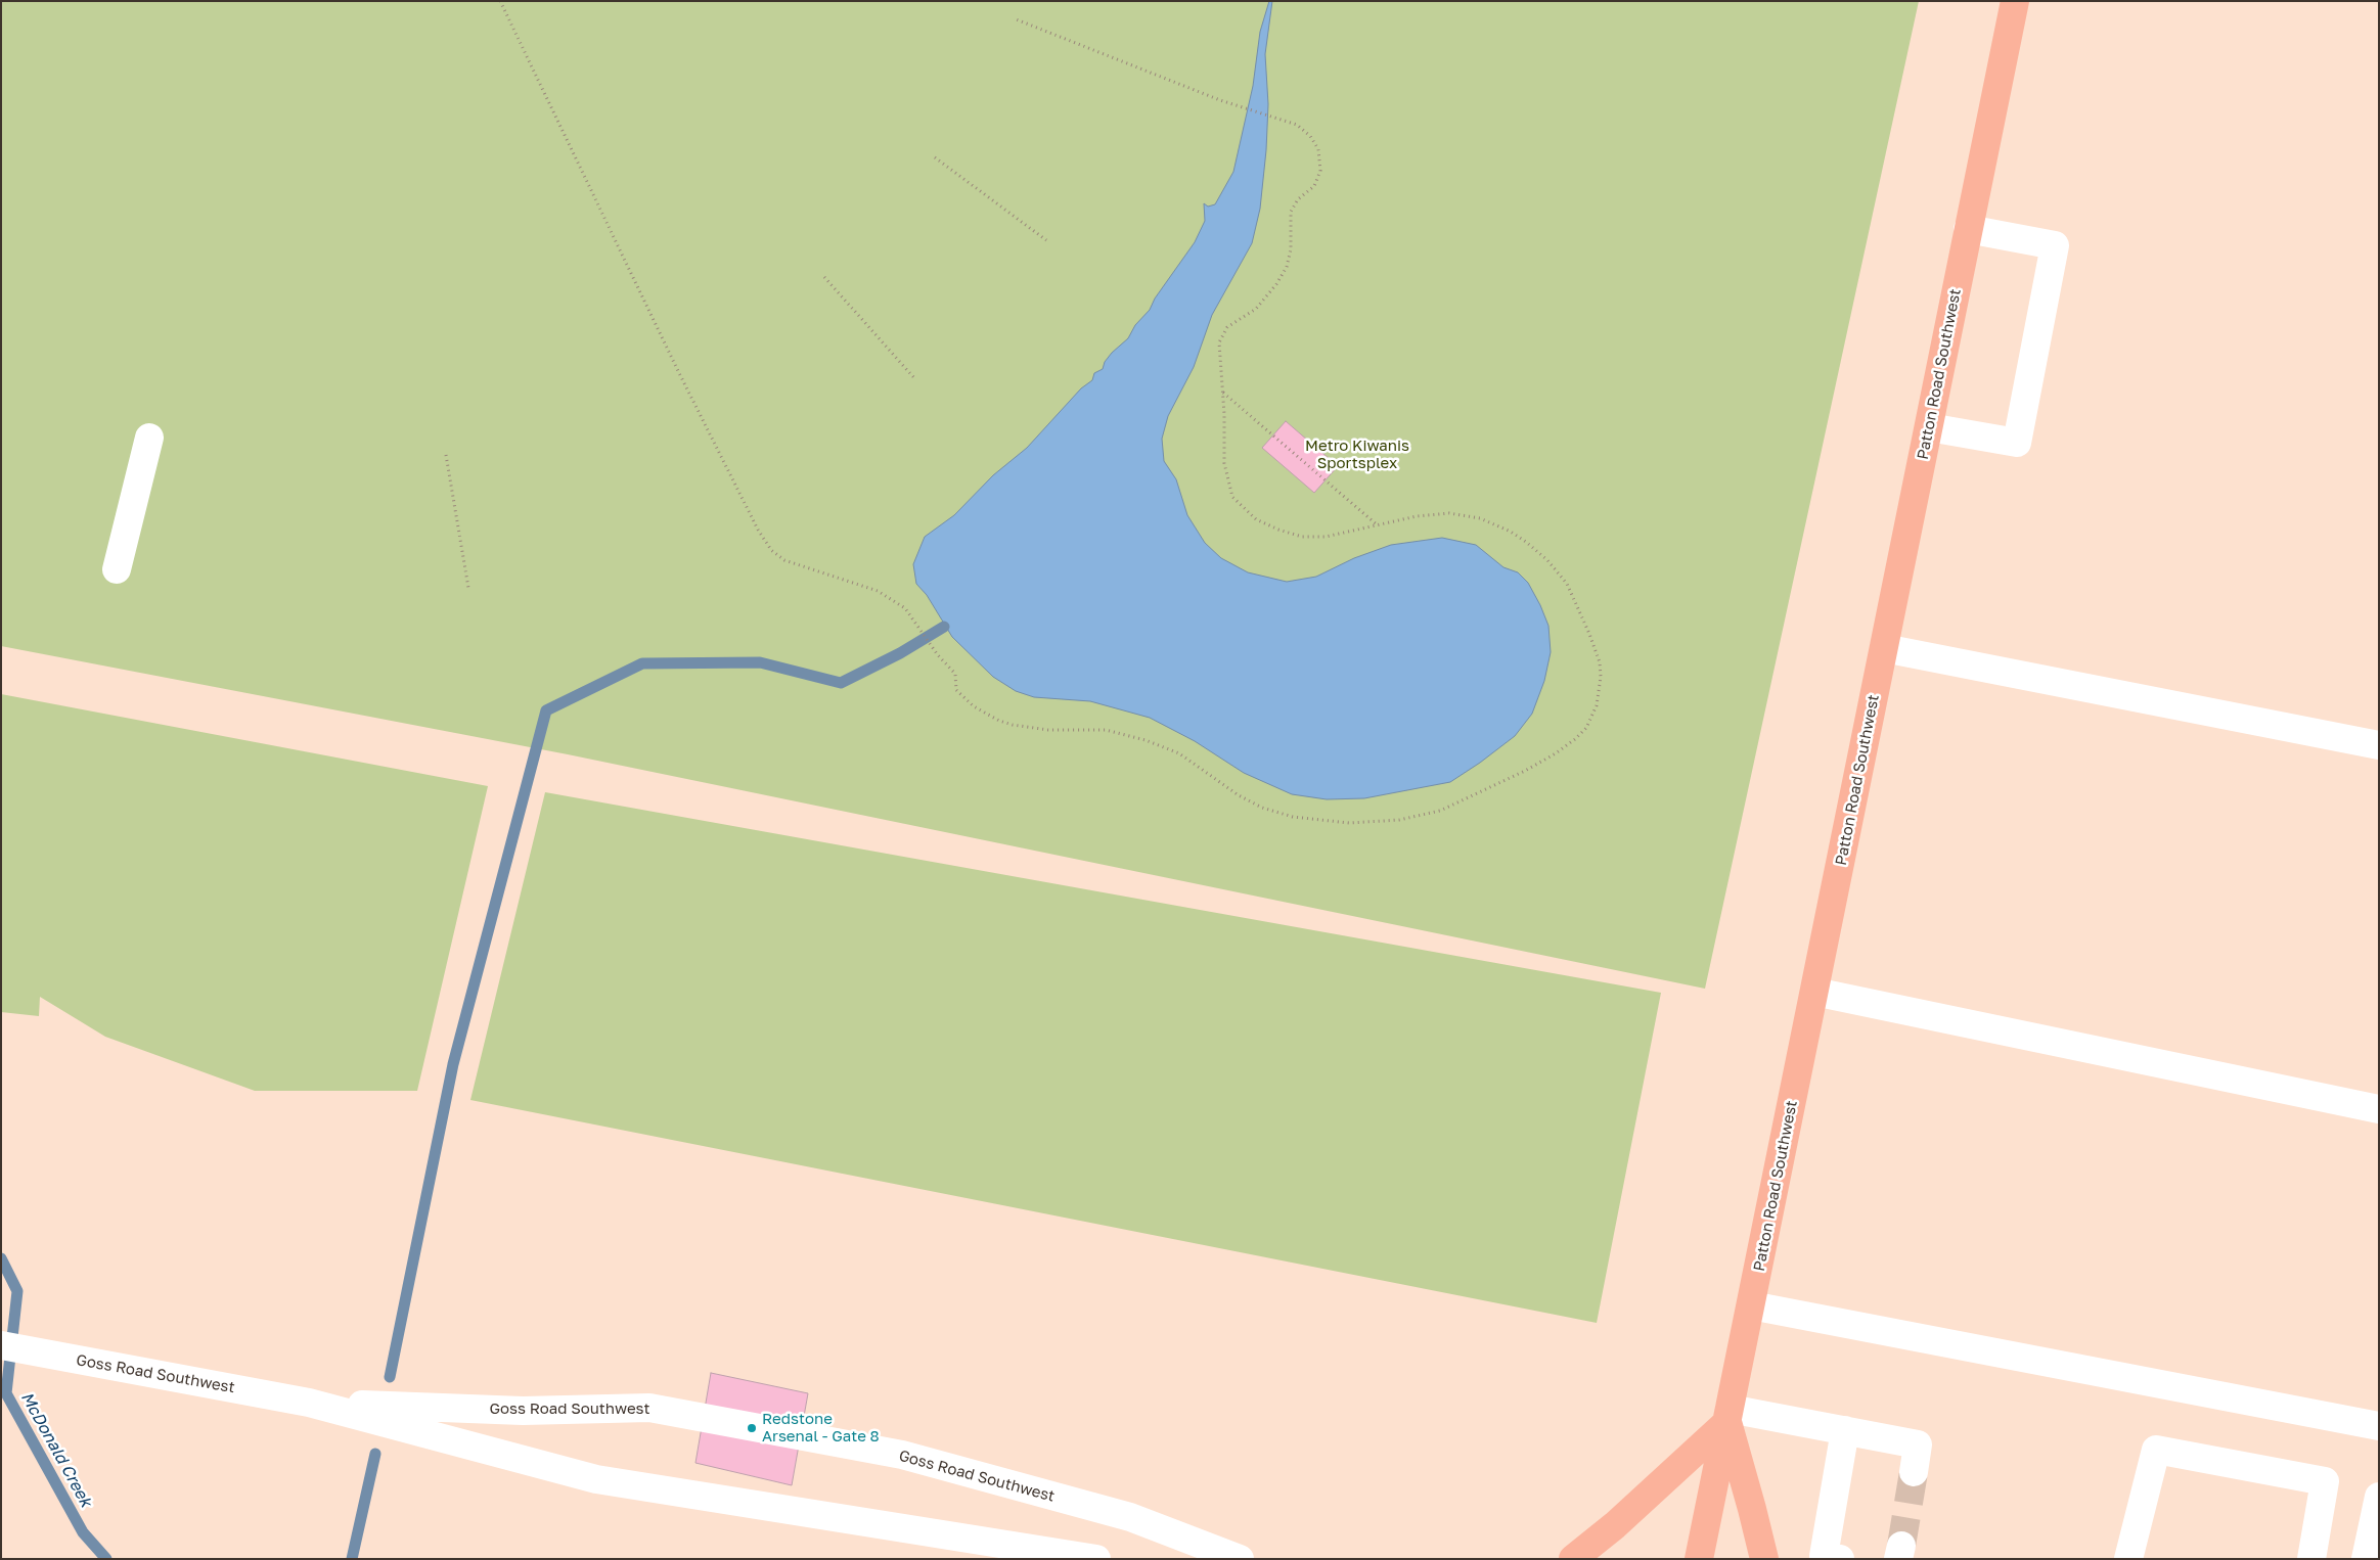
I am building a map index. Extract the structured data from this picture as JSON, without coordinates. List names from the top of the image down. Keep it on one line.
{"streets":{"main road":["Patton Road Southwest"],"street":["Goss Road Southwest"]},"water":["McDonald Creek"],"parks":["Metro Kiwanis Sportsplex"],"places":["Redstone Arsenal - Gate 8"]}
